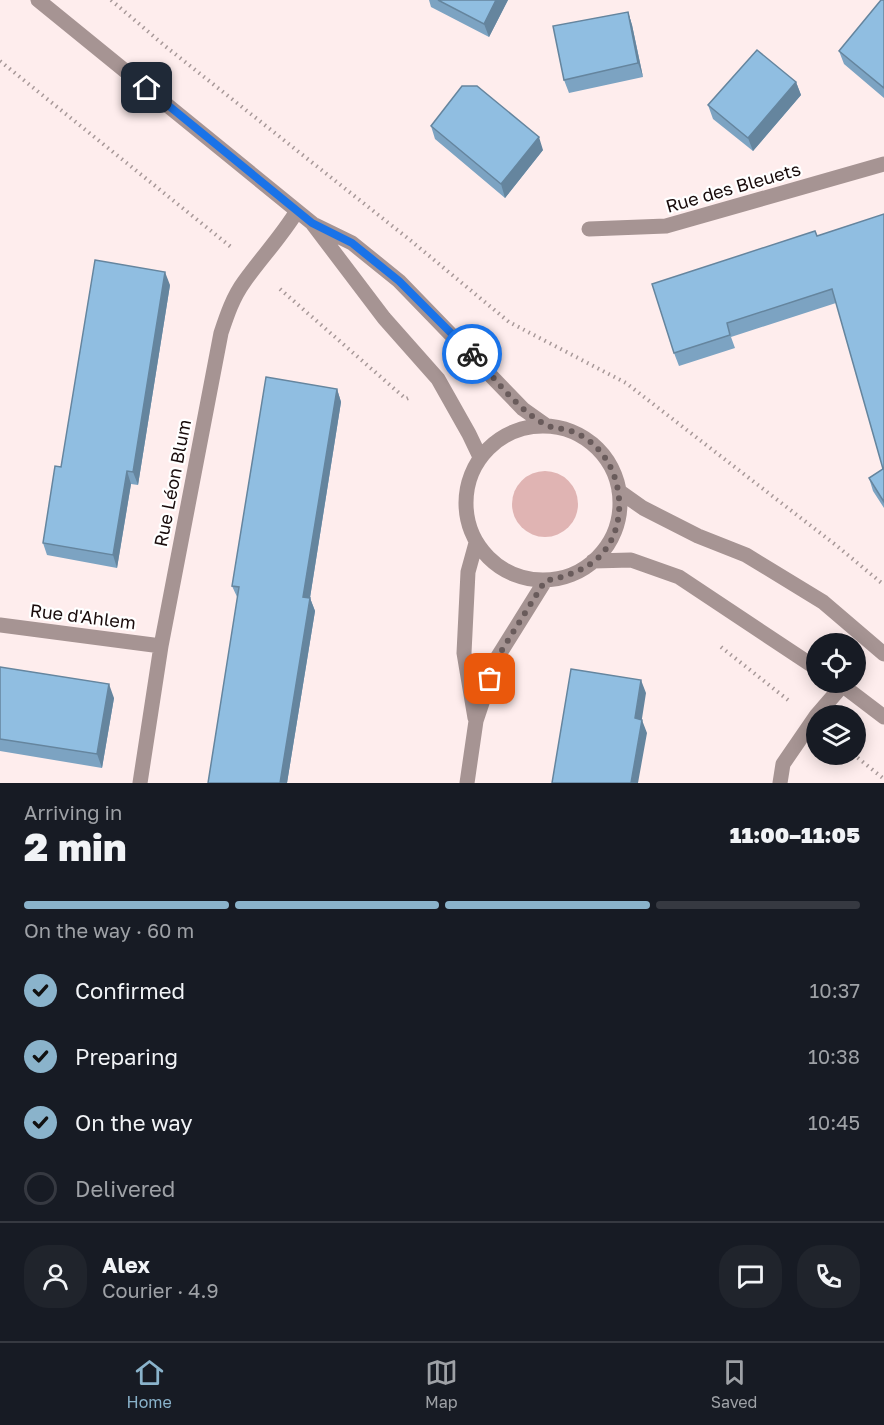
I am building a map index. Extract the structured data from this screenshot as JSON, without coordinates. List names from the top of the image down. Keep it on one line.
{"streets":{"street":["Rue des Bleuets","Rue Léon Blum","Rue d'Ahlem"]},"crossings":[["Rue Léon Blum","Rue d'Ahlem"]],"page":{"heading":["2 min","Arriving in","11:00–11:05"],"panel":["Alex","Courier · 4.9"],"bar":"On the way · 60 m","list":[["Confirmed","10:37"],["Preparing","10:38"],["On the way","10:45"],"Delivered"],"tabs":["Home","Map","Saved"]}}
